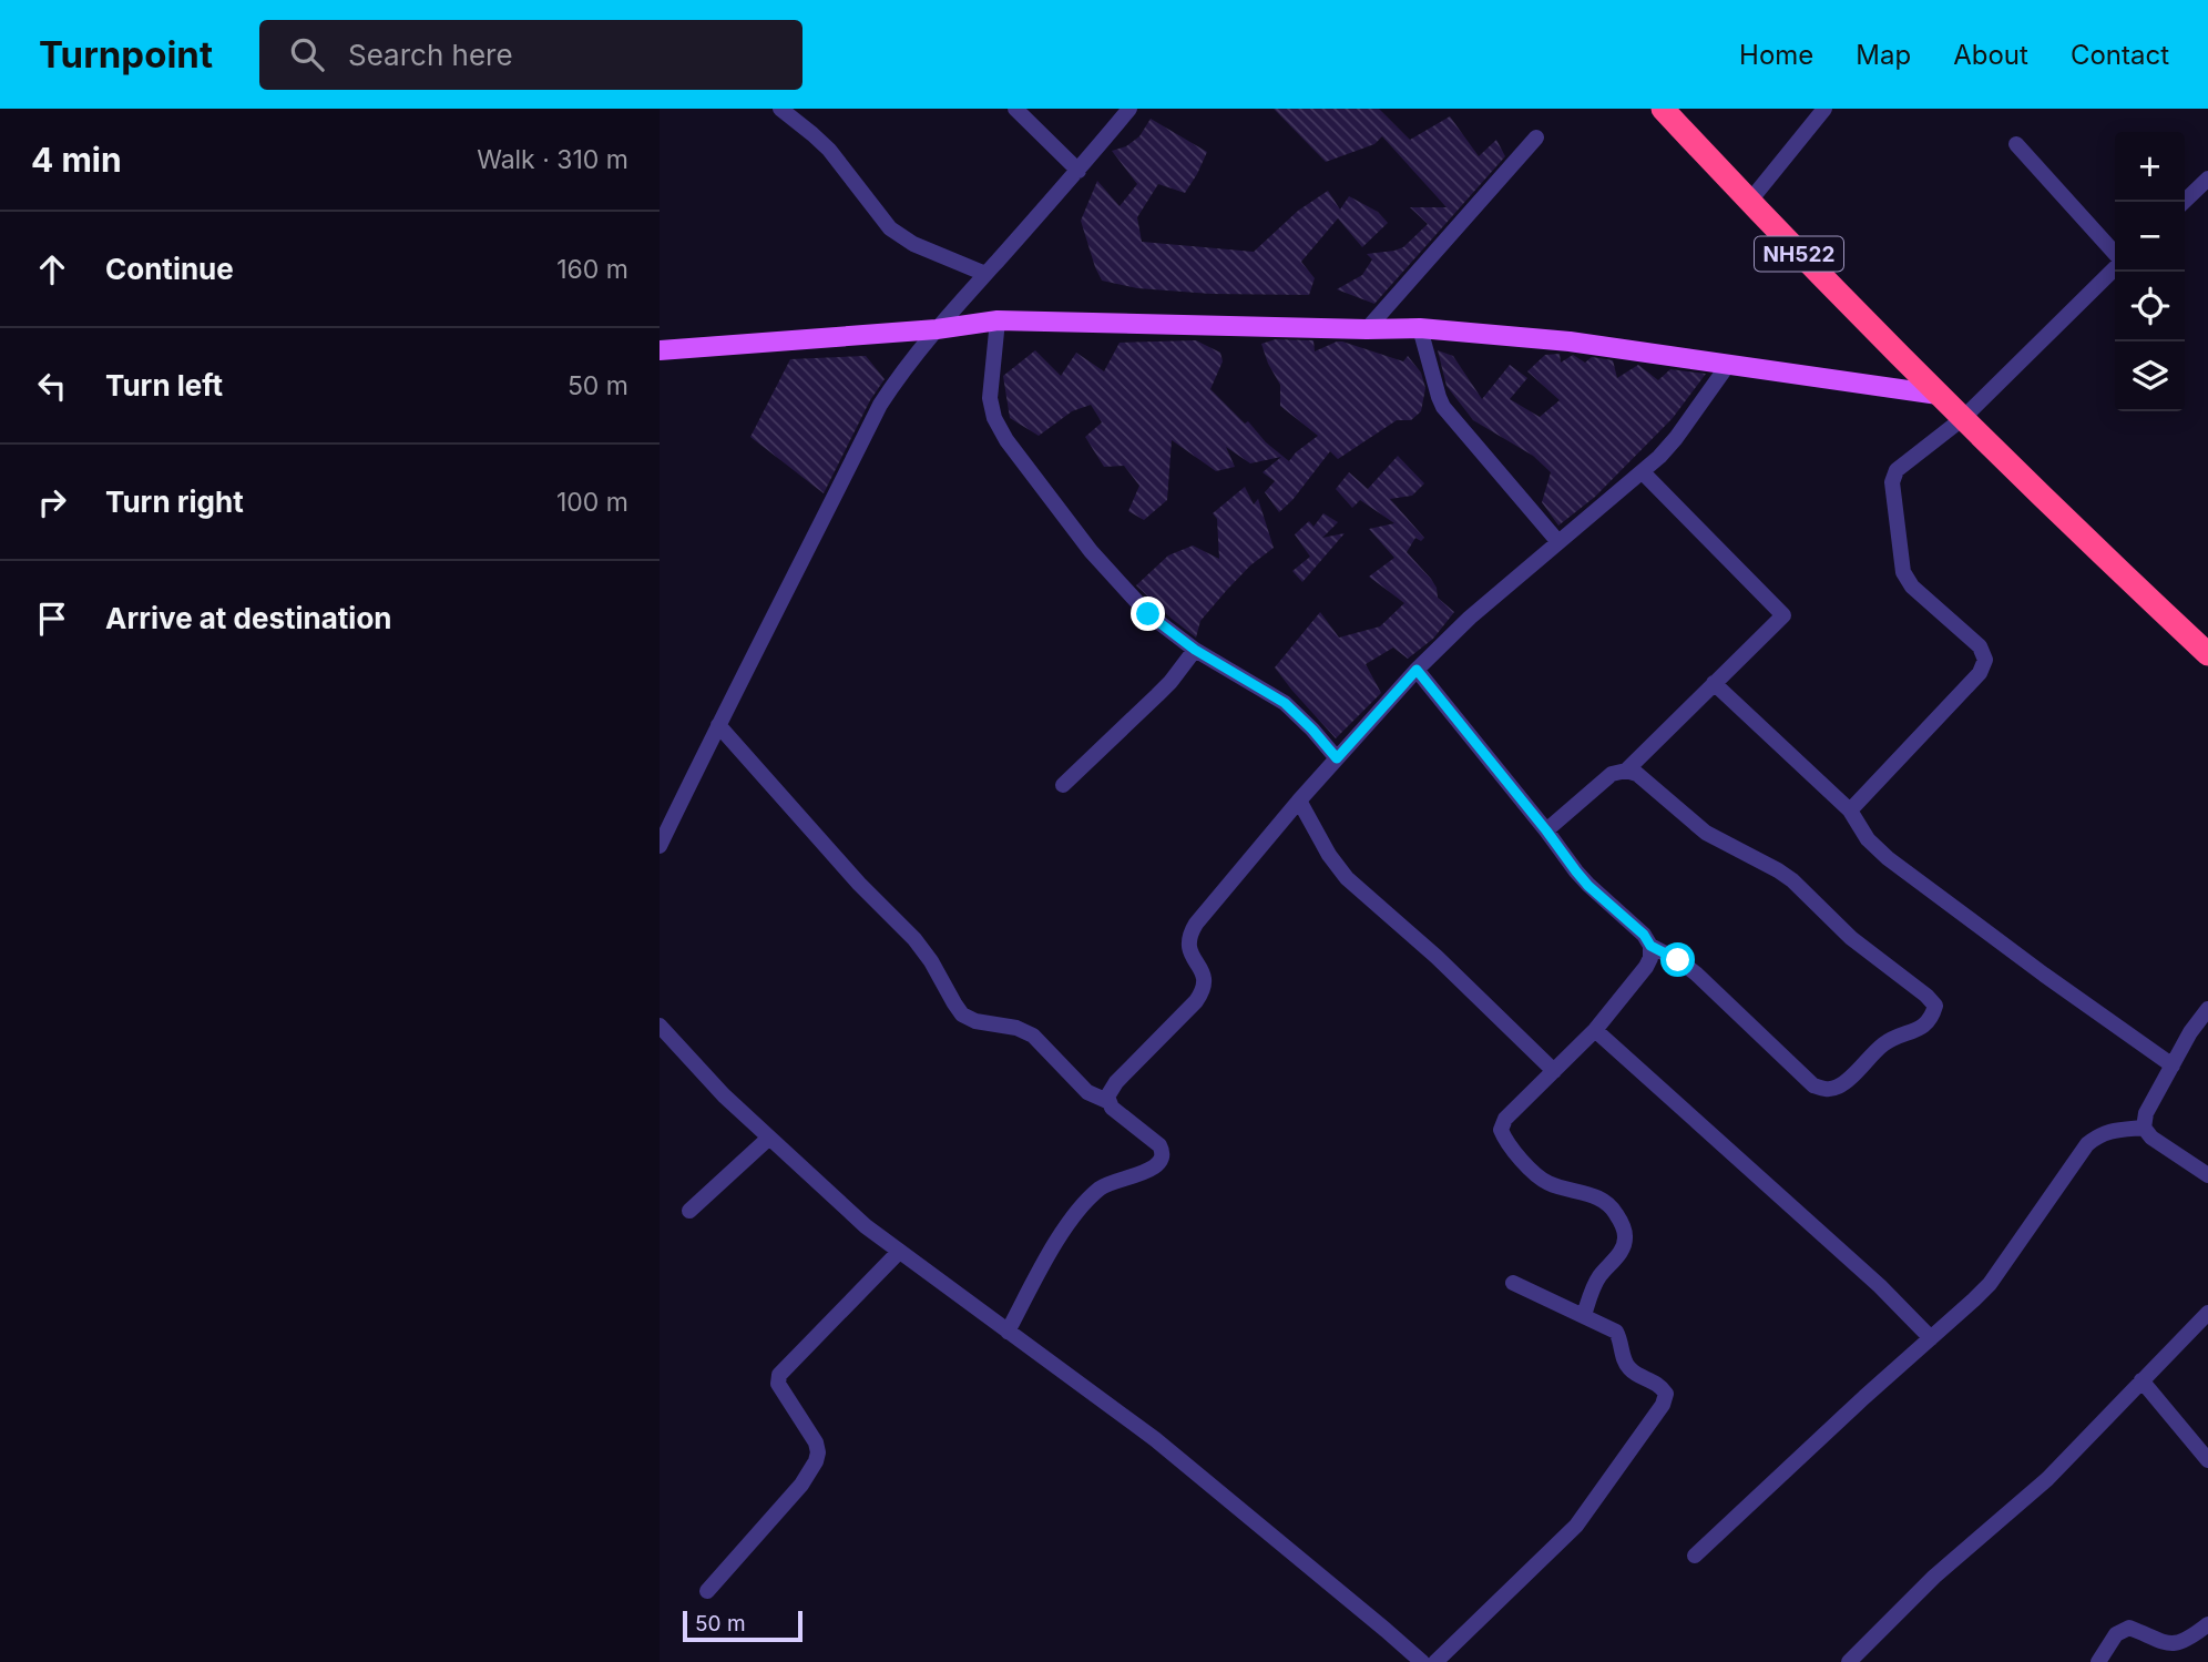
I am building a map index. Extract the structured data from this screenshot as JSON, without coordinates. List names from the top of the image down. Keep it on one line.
{"streets":{"highway":["NH522"]},"scale_bar":"50 m","page":{"header":"Turnpoint","search":"Search here","nav":["Home","Map","About","Contact"],"heading":["4 min","Walk · 310 m"],"map_buttons":["+","−"],"list":[["Continue","160 m"],["Turn left","50 m"],["Turn right","100 m"],"Arrive at destination"],"scale":"50 m"}}
